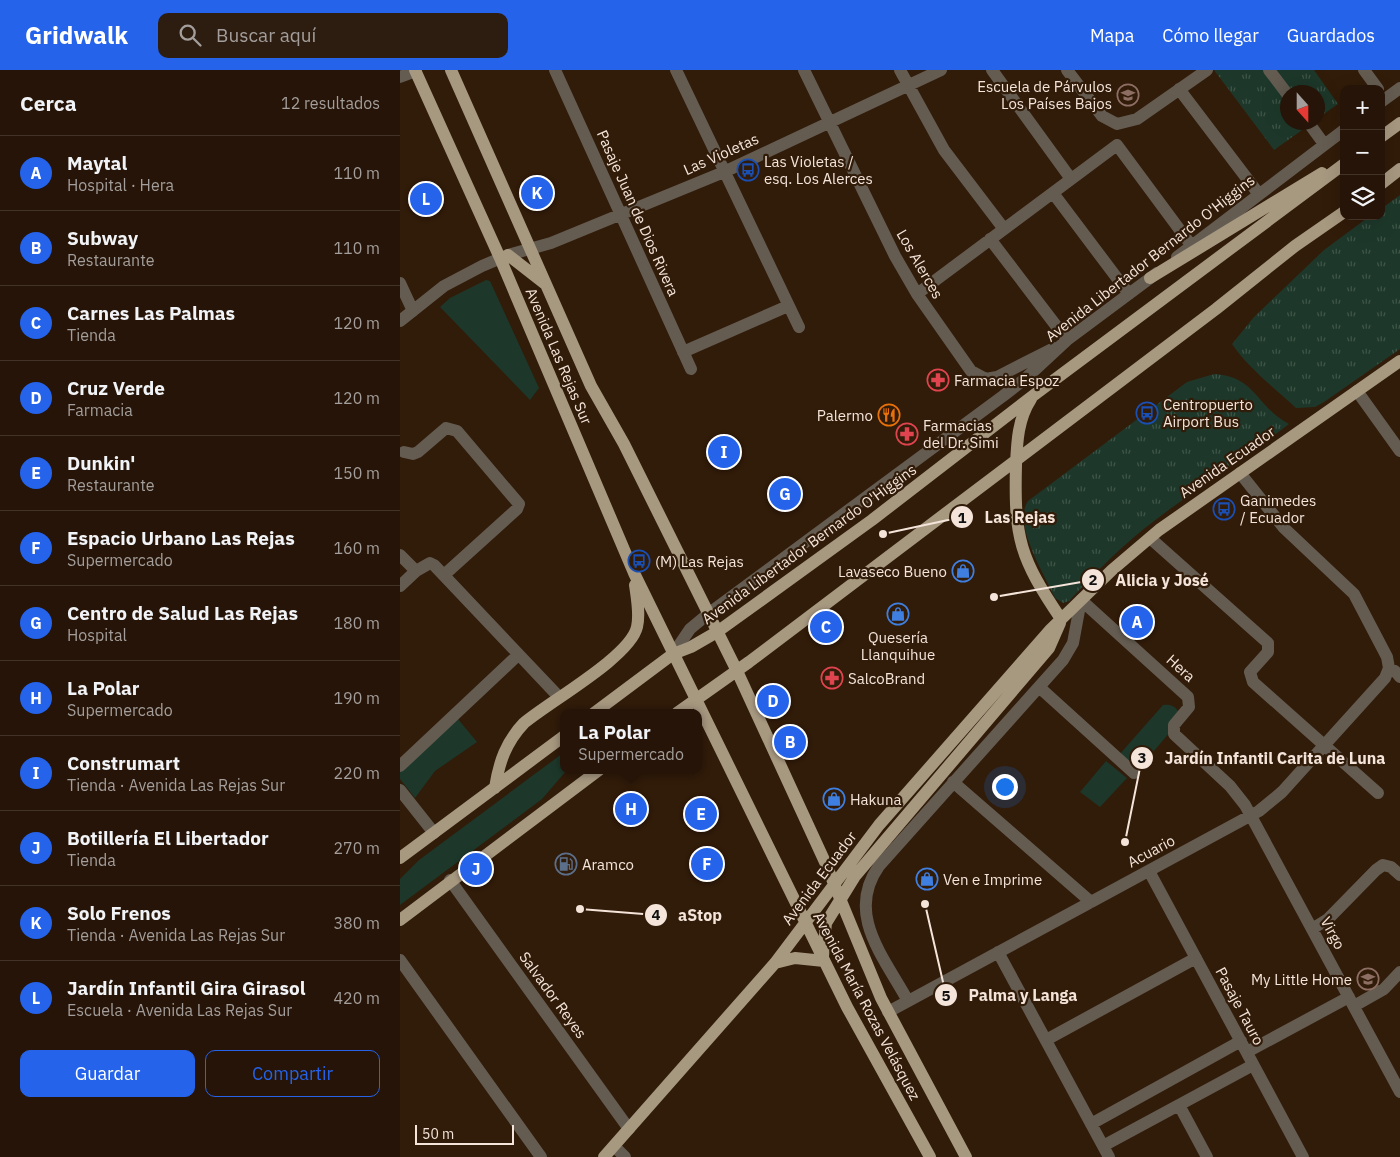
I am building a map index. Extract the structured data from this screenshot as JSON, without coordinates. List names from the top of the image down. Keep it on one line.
{"streets":{"main road":["Avenida Libertador Bernardo O'Higgins","Avenida Las Rejas Sur","Avenida Ecuador","Avenida María Rozas Velásquez"],"street":["Las Violetas","Pasaje Juan de Dios Rivera","Los Alerces","Hera","Acuario","Virgo","Salvador Reyes","Pasaje Tauro"]},"crossings":[["Las Violetas","Pasaje Juan de Dios Rivera"],["Las Violetas","Los Alerces"],["Las Violetas","Avenida Las Rejas Sur"],["Avenida Libertador Bernardo O'Higgins","Los Alerces"],["Avenida Libertador Bernardo O'Higgins","Avenida Las Rejas Sur"],["Avenida Libertador Bernardo O'Higgins","Avenida María Rozas Velásquez"],["Avenida Las Rejas Sur","Avenida María Rozas Velásquez"],["Avenida Ecuador","Hera"],["Avenida Ecuador","Salvador Reyes"],["Avenida Ecuador","Avenida María Rozas Velásquez"],["Hera","Acuario"],["Hera","Virgo"],["Acuario","Virgo"],["Acuario","Avenida María Rozas Velásquez"],["Acuario","Pasaje Tauro"]],"places":{"school or university":["Escuela de Párvulos Los Países Bajos","My Little Home"],"bus stop":["Las Violetas / esq. Los Alerces","Centropuerto Airport Bus","Ganimedes / Ecuador","(M) Las Rejas"],"pharmacy":["Farmacia Espoz","Farmacias del Dr. Simi","SalcoBrand"],"restaurant":["Palermo"],"other":["Las Rejas","Alicia y José","Jardín Infantil Carita de Luna","Palma y Langa","aStop"],"shop":["Lavaseco Bueno","Quesería Llanquihue","Hakuna","Ven e Imprime"],"fuel station":["Aramco"]},"scale_bar":"50 m","north":"bottom","page":{"header":"Gridwalk","search":"Buscar aquí","nav":["Mapa","Cómo llegar","Guardados"],"heading":["Cerca","12 resultados"],"map_buttons":["+","−"],"list":[{"mark":"A","name":"Maytal","note":"Hospital · Hera","value":"110 m"},{"mark":"B","name":"Subway","note":"Restaurante","value":"110 m"},{"mark":"C","name":"Carnes Las Palmas","note":"Tienda","value":"120 m"},{"mark":"D","name":"Cruz Verde","note":"Farmacia","value":"120 m"},{"mark":"E","name":"Dunkin'","note":"Restaurante","value":"150 m"},{"mark":"F","name":"Espacio Urbano Las Rejas","note":"Supermercado","value":"160 m"},{"mark":"G","name":"Centro de Salud Las Rejas","note":"Hospital","value":"180 m"},{"mark":"H","name":"La Polar","note":"Supermercado","value":"190 m"},{"mark":"I","name":"Construmart","note":"Tienda · Avenida Las Rejas Sur","value":"220 m"},{"mark":"J","name":"Botillería El Libertador","note":"Tienda","value":"270 m"},{"mark":"K","name":"Solo Frenos","note":"Tienda · Avenida Las Rejas Sur","value":"380 m"},{"mark":"L","name":"Jardín Infantil Gira Girasol","note":"Escuela · Avenida Las Rejas Sur","value":"420 m"}],"pins":["K","L","I","G","A","C","D","B","H","E","F","J"],"popup":["La Polar","Supermercado"],"buttons":["Guardar","Compartir"],"scale":"50 m"}}
